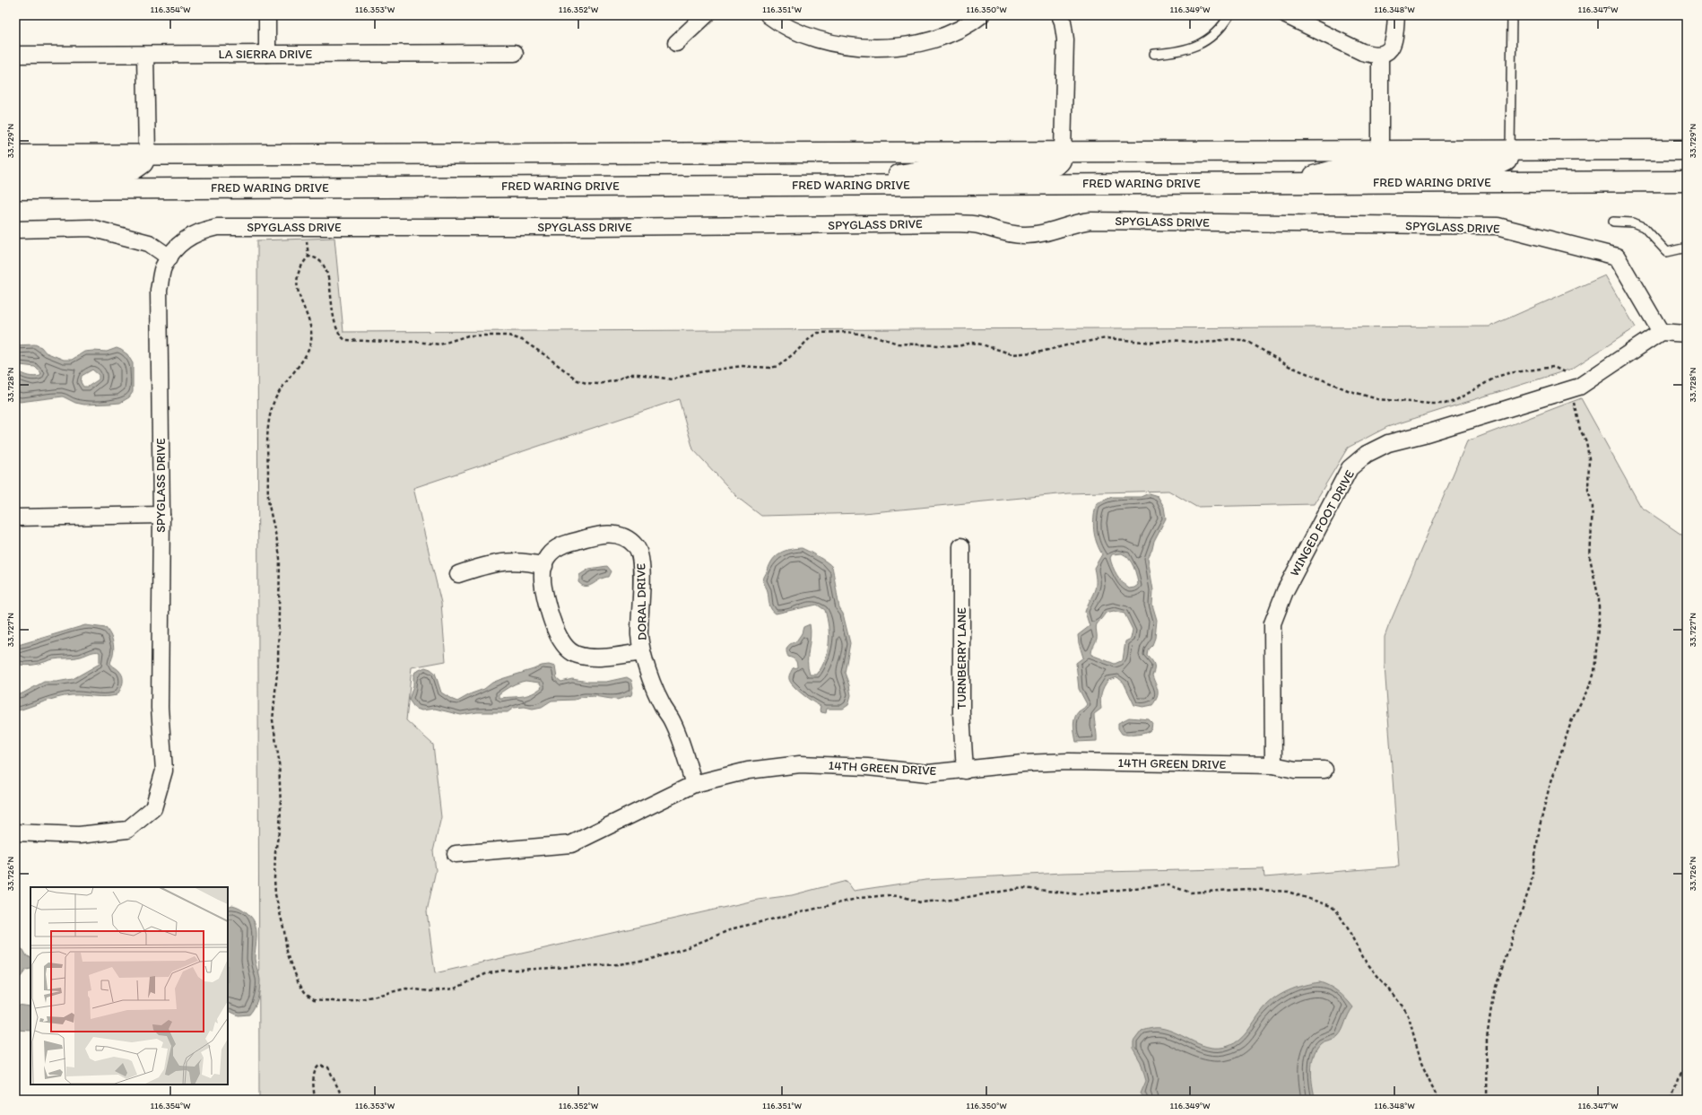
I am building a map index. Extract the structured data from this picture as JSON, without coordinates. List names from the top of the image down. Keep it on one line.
{"streets":{"main road":["FRED WARING DRIVE"],"street":["LA SIERRA DRIVE","SPYGLASS DRIVE","WINGED FOOT DRIVE","DORAL DRIVE","TURNBERRY LANE","14TH GREEN DRIVE"]},"crossings":[["SPYGLASS DRIVE","WINGED FOOT DRIVE"],["WINGED FOOT DRIVE","14TH GREEN DRIVE"],["DORAL DRIVE","14TH GREEN DRIVE"],["TURNBERRY LANE","14TH GREEN DRIVE"]],"coordinates":["116.354°W","116.353°W","116.352°W","116.351°W","116.350°W","116.349°W","116.348°W","116.347°W","33.729°N","33.728°N","33.727°N","33.726°N"]}
